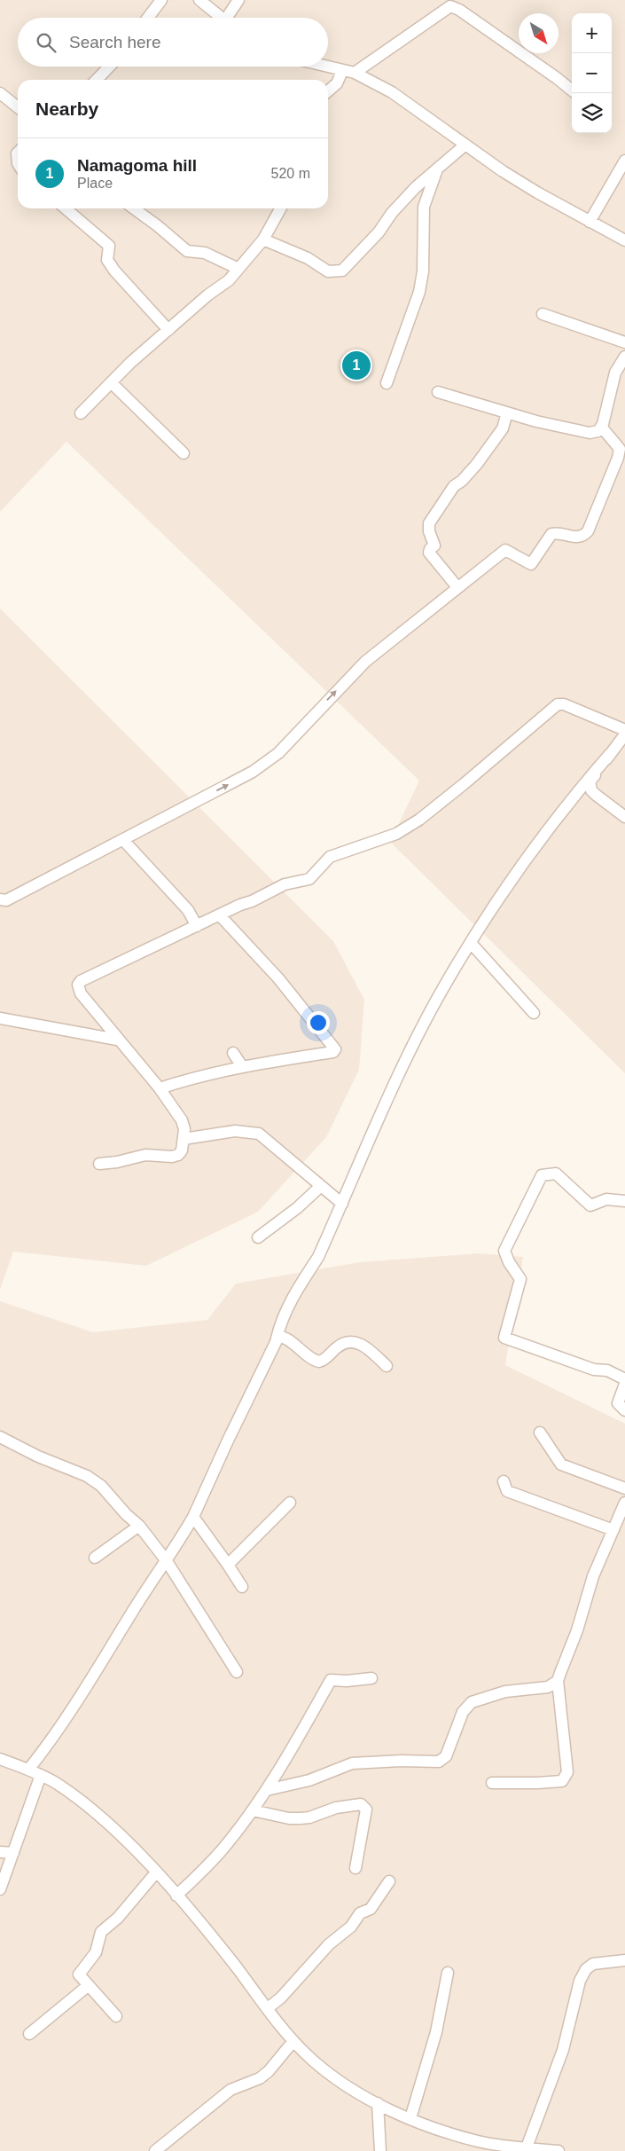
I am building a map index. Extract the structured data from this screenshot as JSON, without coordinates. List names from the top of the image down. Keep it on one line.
{"north":"bottom right","page":{"map_buttons":["+","−"],"search":"Search here","heading":"Nearby","list":[{"mark":"1","name":"Namagoma hill","note":"Place","value":"520 m"}],"pins":"1"}}
